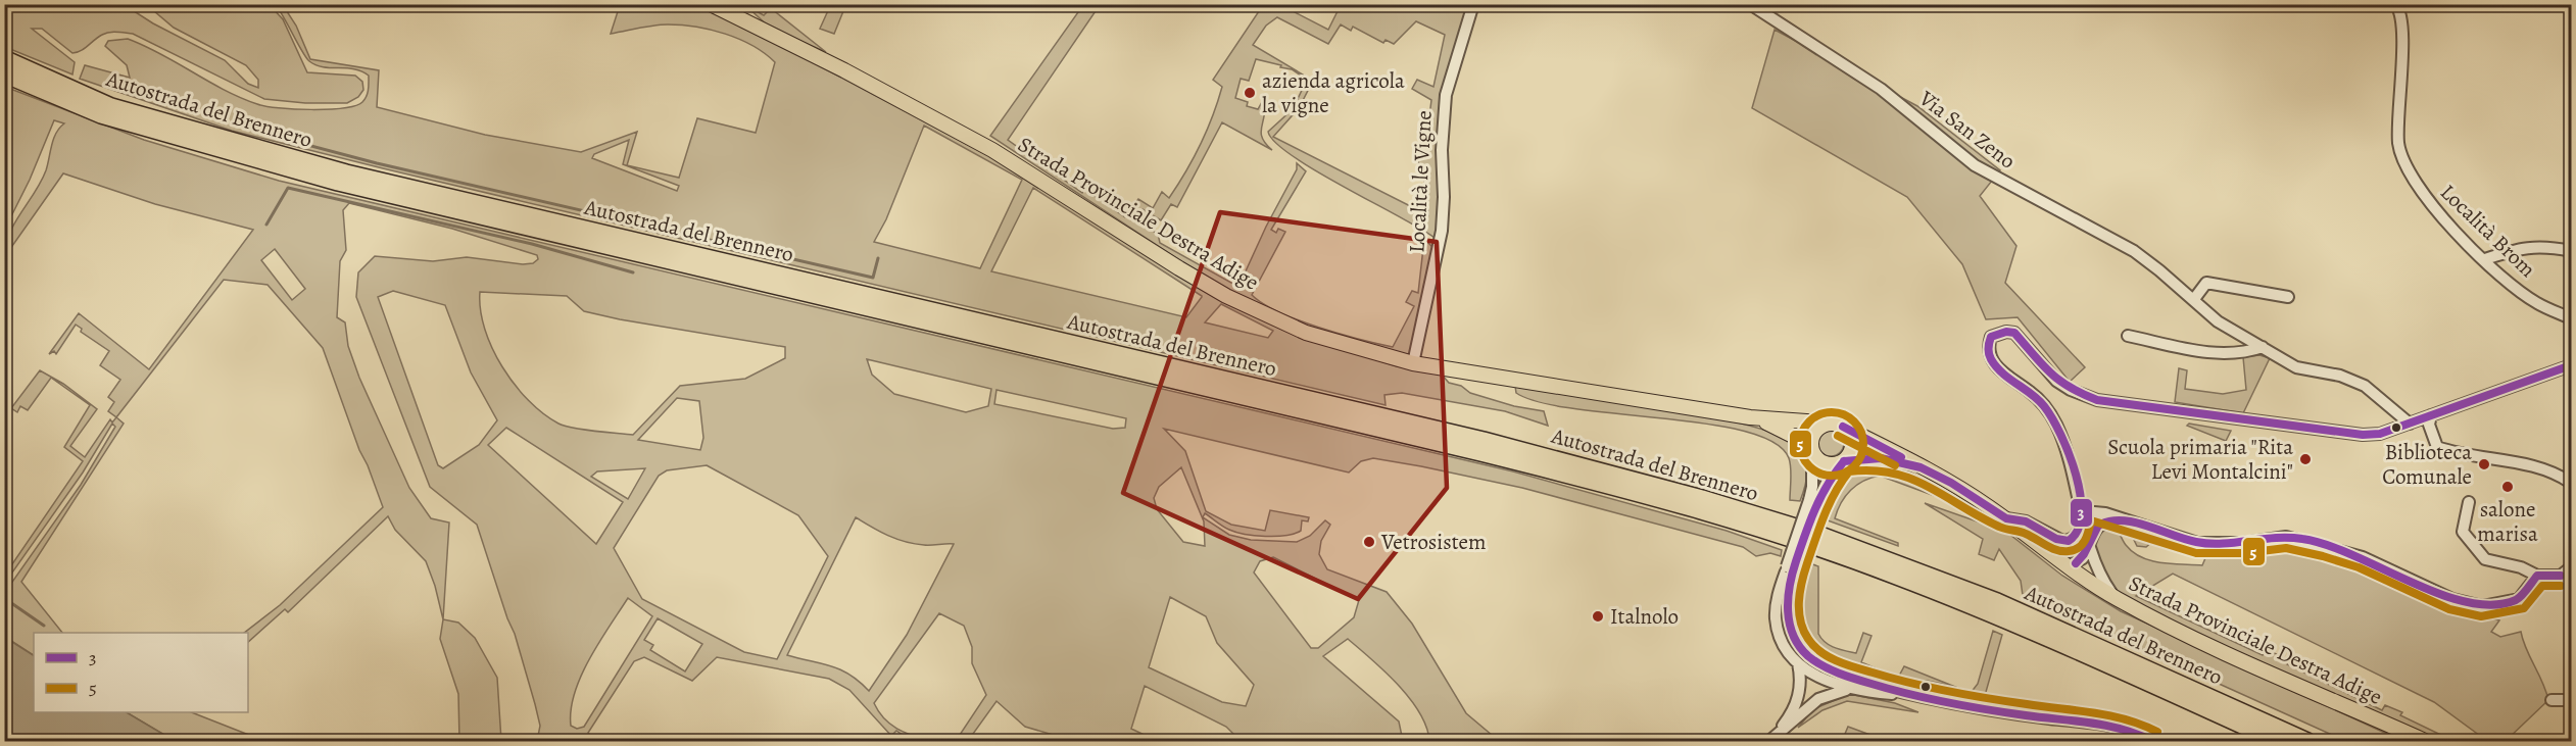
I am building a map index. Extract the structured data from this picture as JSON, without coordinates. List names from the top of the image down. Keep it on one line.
{"streets":{"highway":["Autostrada del Brennero"],"main road":["Strada Provinciale Destra Adige"],"street":["Via San Zeno","Località le Vigne","Località Brom"]},"crossings":[["Località le Vigne","Strada Provinciale Destra Adige"]],"places":["azienda agricola la vigne","Scuola primaria \"Rita Levi Montalcini\"","Biblioteca Comunale","salone marisa","Vetrosistem","Italnolo"],"lines":["transit line 3","transit line 5"],"legend":["3","5"]}
